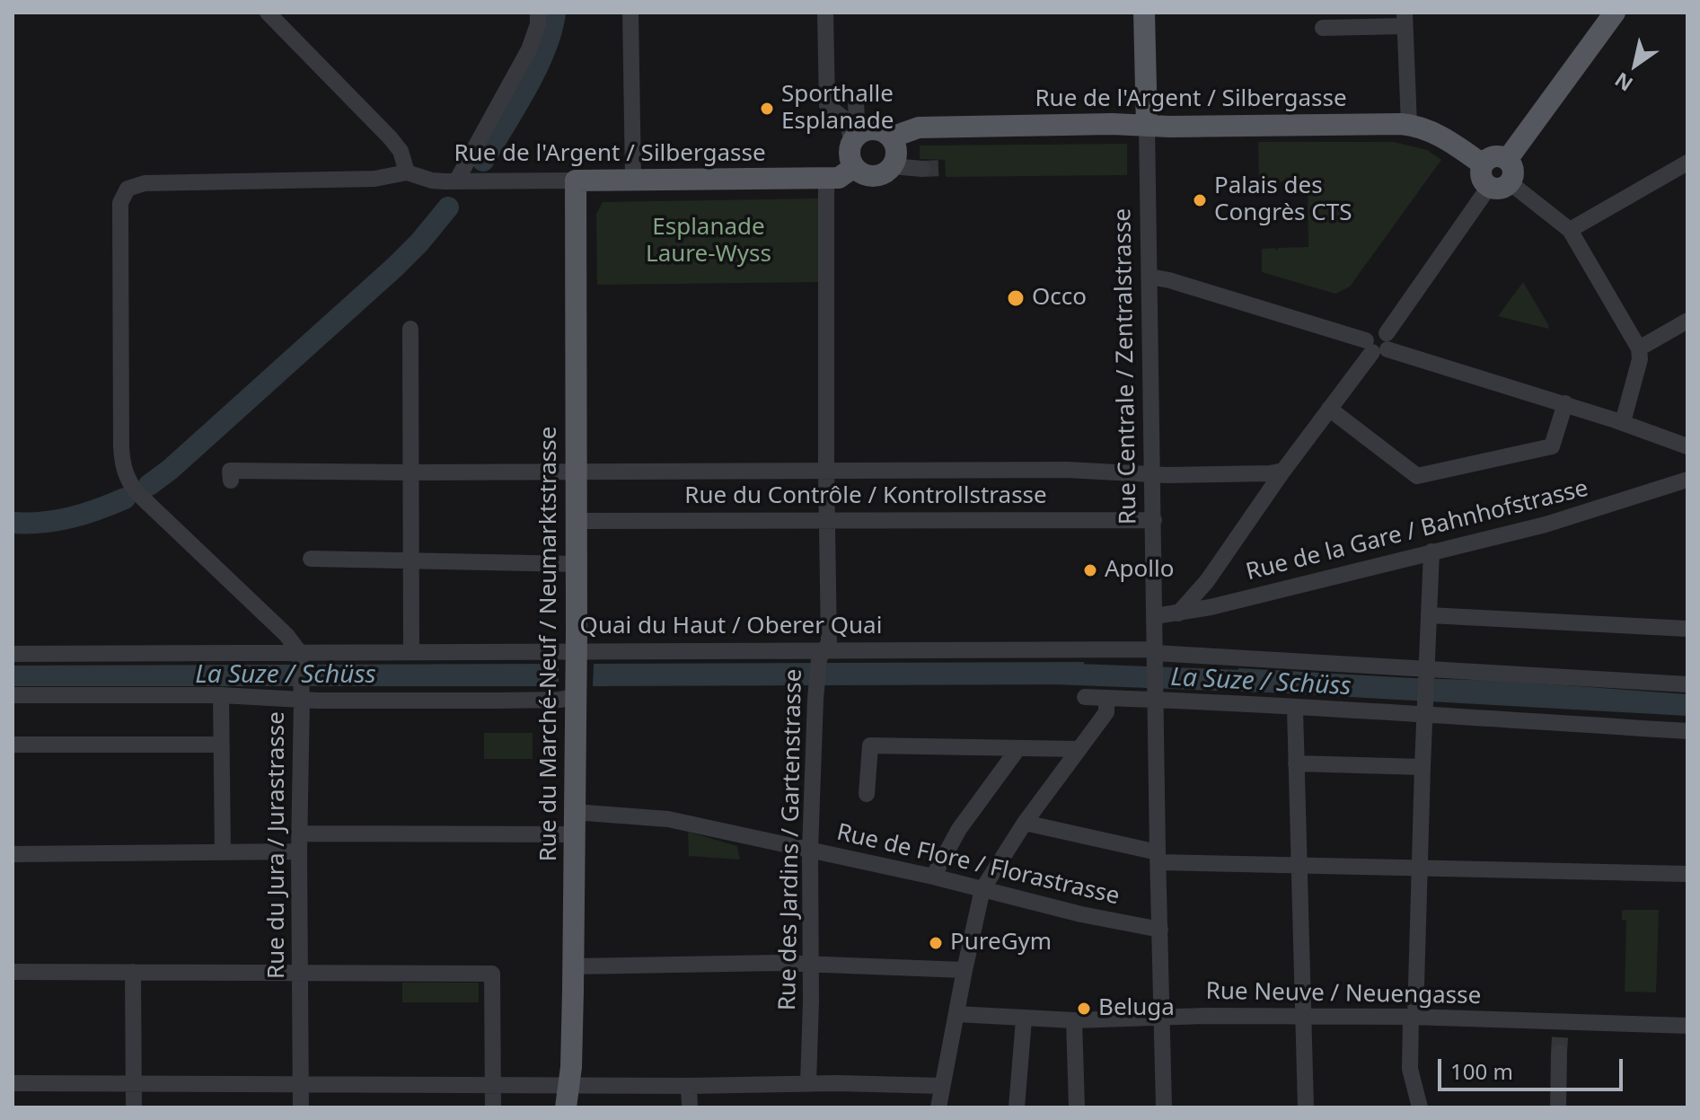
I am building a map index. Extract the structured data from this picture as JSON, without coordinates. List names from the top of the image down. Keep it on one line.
{"streets":{"main road":["Rue de l'Argent / Silbergasse","Rue Centrale / Zentralstrasse","Rue du Marché-Neuf / Neumarktstrasse"],"street":["Rue du Contrôle / Kontrollstrasse","Rue de la Gare / Bahnhofstrasse","Quai du Haut / Oberer Quai","Rue des Jardins / Gartenstrasse","Rue du Jura / Jurastrasse","Rue de Flore / Florastrasse","Rue Neuve / Neuengasse"]},"crossings":[["Rue de l'Argent / Silbergasse","Rue Centrale / Zentralstrasse"],["Rue de l'Argent / Silbergasse","Rue du Marché-Neuf / Neumarktstrasse"],["Rue de l'Argent / Silbergasse","Rue des Jardins / Gartenstrasse"],["Rue Centrale / Zentralstrasse","Rue du Contrôle / Kontrollstrasse"],["Rue Centrale / Zentralstrasse","Rue de la Gare / Bahnhofstrasse"],["Rue Centrale / Zentralstrasse","Quai du Haut / Oberer Quai"],["Rue Centrale / Zentralstrasse","Rue de Flore / Florastrasse"],["Rue Centrale / Zentralstrasse","Rue Neuve / Neuengasse"],["Rue du Contrôle / Kontrollstrasse","Rue du Marché-Neuf / Neumarktstrasse"],["Rue du Contrôle / Kontrollstrasse","Rue des Jardins / Gartenstrasse"],["Quai du Haut / Oberer Quai","Rue du Marché-Neuf / Neumarktstrasse"],["Quai du Haut / Oberer Quai","Rue des Jardins / Gartenstrasse"],["Quai du Haut / Oberer Quai","Rue du Jura / Jurastrasse"],["Rue du Marché-Neuf / Neumarktstrasse","Rue de Flore / Florastrasse"],["Rue des Jardins / Gartenstrasse","Rue de Flore / Florastrasse"]],"water":["La Suze / Schüss"],"parks":["Esplanade Laure-Wyss"],"places":["Sporthalle Esplanade","Palais des Congrès CTS","Occo","Apollo","PureGym","Beluga"],"scale_bar":"100 m","north":"bottom left"}
